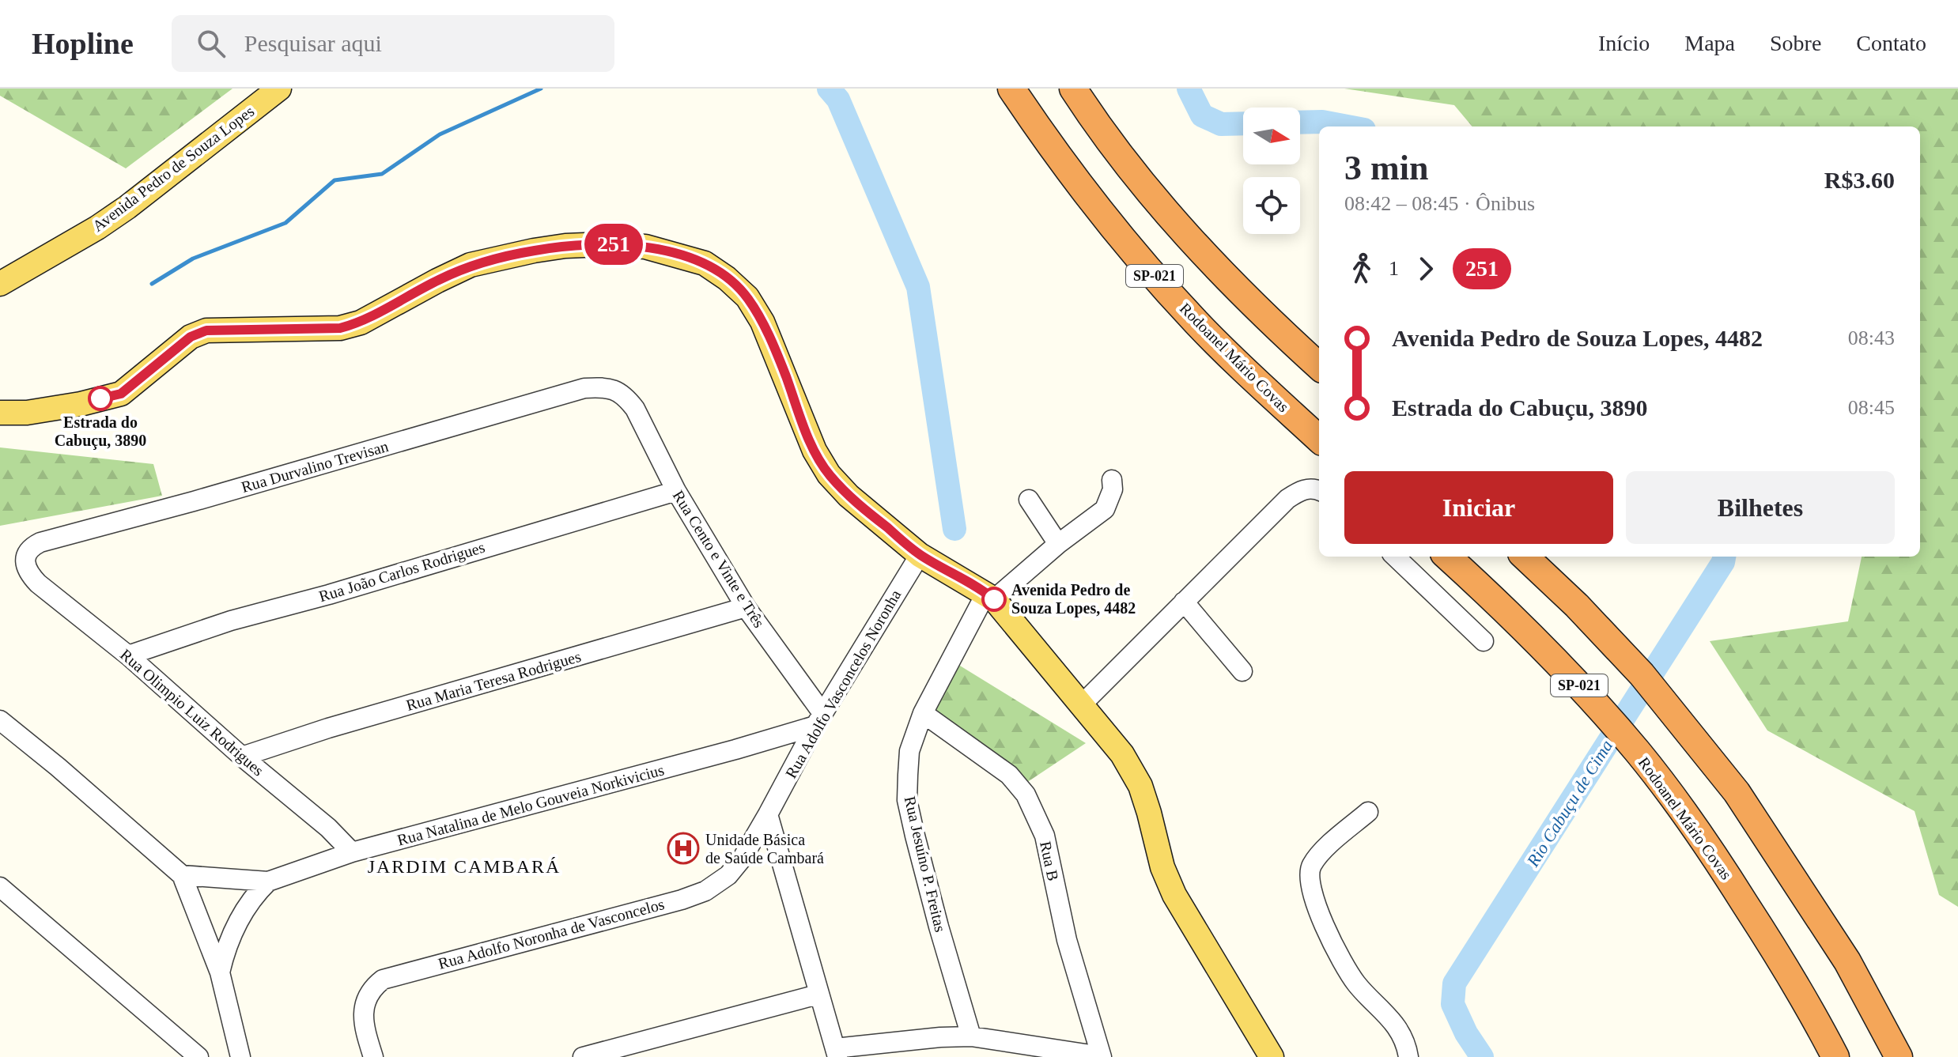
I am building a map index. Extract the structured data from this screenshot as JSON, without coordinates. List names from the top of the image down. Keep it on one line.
{"streets":{"highway":["SP-021","Rodoanel Mário Covas"],"main road":["Avenida Pedro de Souza Lopes"],"street":["Rua Durvalino Trevisan","Rua Cento e Vinte e Três","Rua João Carlos Rodrigues","Rua Maria Teresa Rodrigues","Rua Adolfo Vasconcelos Noronha","Rua Olimpio Luiz Rodrigues","Rua Natalina de Melo Gouveia Norkivicius","Rua B","Rua Jesuíno P. Freitas","Rua Adolfo Noronha de Vasconcelos"]},"crossings":[["Rua Durvalino Trevisan","Rua Cento e Vinte e Três"],["Rua Durvalino Trevisan","Rua Olimpio Luiz Rodrigues"],["Rua Cento e Vinte e Três","Rua João Carlos Rodrigues"],["Rua Cento e Vinte e Três","Rua Maria Teresa Rodrigues"],["Rua Cento e Vinte e Três","Rua Adolfo Vasconcelos Noronha"],["Rua Cento e Vinte e Três","Rua Natalina de Melo Gouveia Norkivicius"],["Rua João Carlos Rodrigues","Rua Olimpio Luiz Rodrigues"],["Rua Maria Teresa Rodrigues","Rua Olimpio Luiz Rodrigues"],["Rua Adolfo Vasconcelos Noronha","Rua Natalina de Melo Gouveia Norkivicius"],["Rua Adolfo Vasconcelos Noronha","Rua Adolfo Noronha de Vasconcelos"],["Rua Olimpio Luiz Rodrigues","Rua Natalina de Melo Gouveia Norkivicius"],["Rua B","Rua Jesuíno P. Freitas"]],"districts":["JARDIM CAMBARÁ"],"water":["Rio Cabuçu de Cima"],"places":{"other":["Estrada do Cabuçu, 3890","Avenida Pedro de Souza Lopes, 4482"],"hospital":["Unidade Básica de Saúde Cambará"]},"lines":["bus line 251"],"north":"right","page":{"header":"Hopline","search":"Pesquisar aqui","nav":["Início","Mapa","Sobre","Contato"],"on_map":"251","heading":["3 min","08:42 – 08:45 · Ônibus","R$3.60"],"legs":["1","251"],"list":[{"name":"Avenida Pedro de Souza Lopes, 4482","value":"08:43"},{"name":"Estrada do Cabuçu, 3890","value":"08:45"}],"buttons":["Iniciar","Bilhetes"]}}
